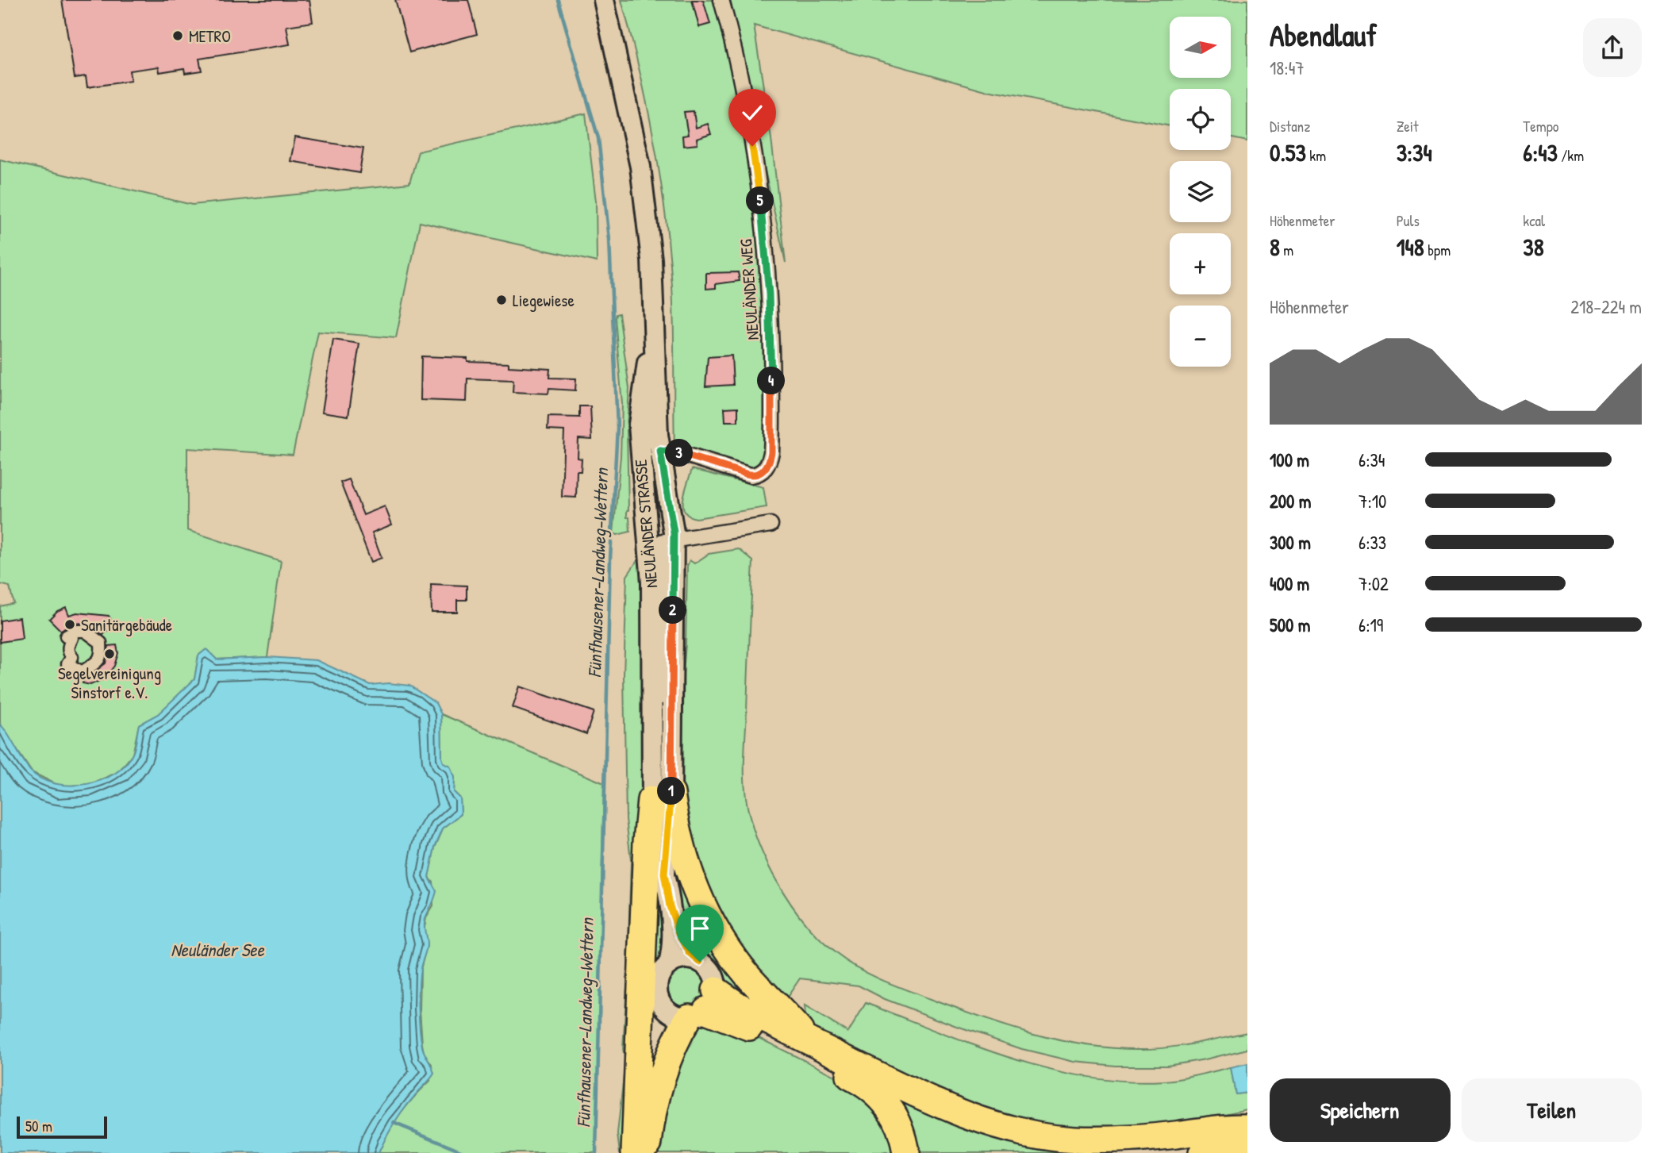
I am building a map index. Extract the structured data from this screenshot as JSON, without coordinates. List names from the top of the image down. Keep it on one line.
{"streets":{"main road":["NEULÄNDER STRASSE"],"street":["NEULÄNDER WEG"]},"crossings":[["NEULÄNDER WEG","NEULÄNDER STRASSE"]],"water":["Fünfhausener-Landweg-Wettern","Neuländer See"],"places":["METRO","Liegewiese","Sanitärgebäude","Segelvereinigung Sinstorf e.V."],"scale_bar":"50 m","north":"right","page":{"heading":["Abendlauf","18:47"],"map_buttons":["+","−"],"stats":[["Distanz","0.53 km"],["Zeit","3:34"],["Tempo","6:43 /km"],["Höhenmeter","8 m"],["Puls","148 bpm"],["kcal","38"]],"pins":["5","4","3","2","1"],"chart":["Höhenmeter","218–224 m"],"list":[{"name":"100 m","note":"6:34"},{"name":"200 m","note":"7:10"},{"name":"300 m","note":"6:33"},{"name":"400 m","note":"7:02"},{"name":"500 m","note":"6:19"}],"buttons":["Speichern","Teilen"],"scale":"50 m"}}
